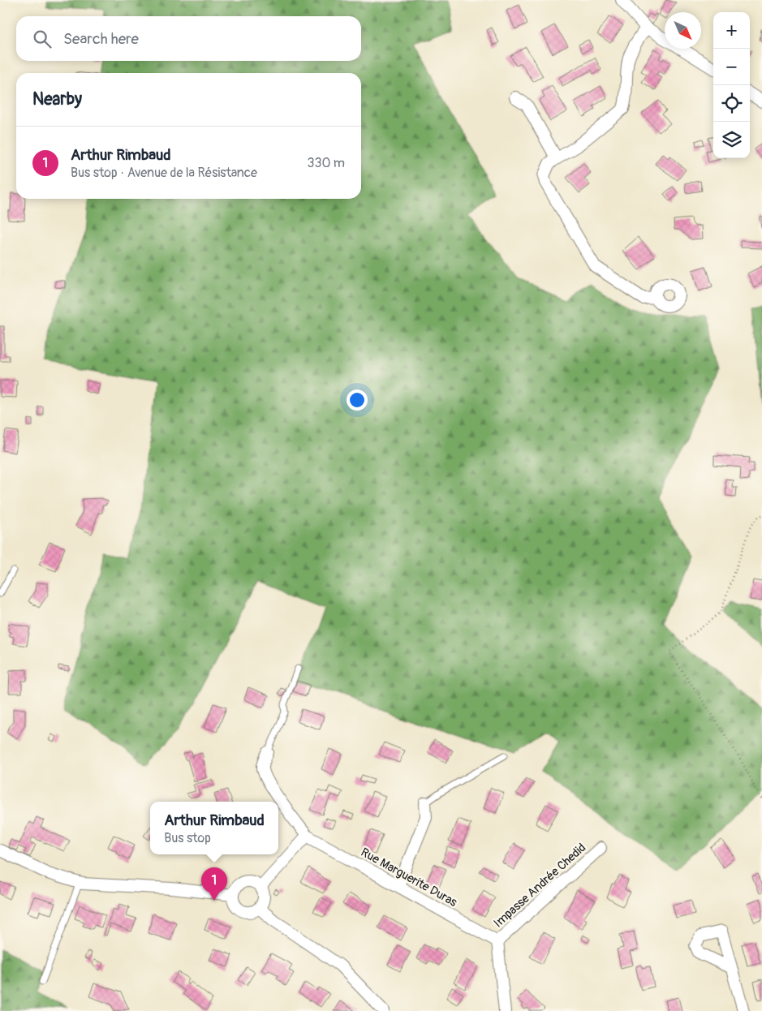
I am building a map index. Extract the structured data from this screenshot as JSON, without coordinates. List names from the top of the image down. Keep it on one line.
{"streets":{"street":["Rue Marguerite Duras","Impasse Andrée Chedid"]},"crossings":[["Rue Marguerite Duras","Impasse Andrée Chedid"]],"north":"bottom right","page":{"map_buttons":["+","−"],"search":"Search here","heading":"Nearby","list":[{"mark":"1","name":"Arthur Rimbaud","note":"Bus stop · Avenue de la Résistance","value":"330 m"}],"popup":["Arthur Rimbaud","Bus stop"],"pins":"1"}}
